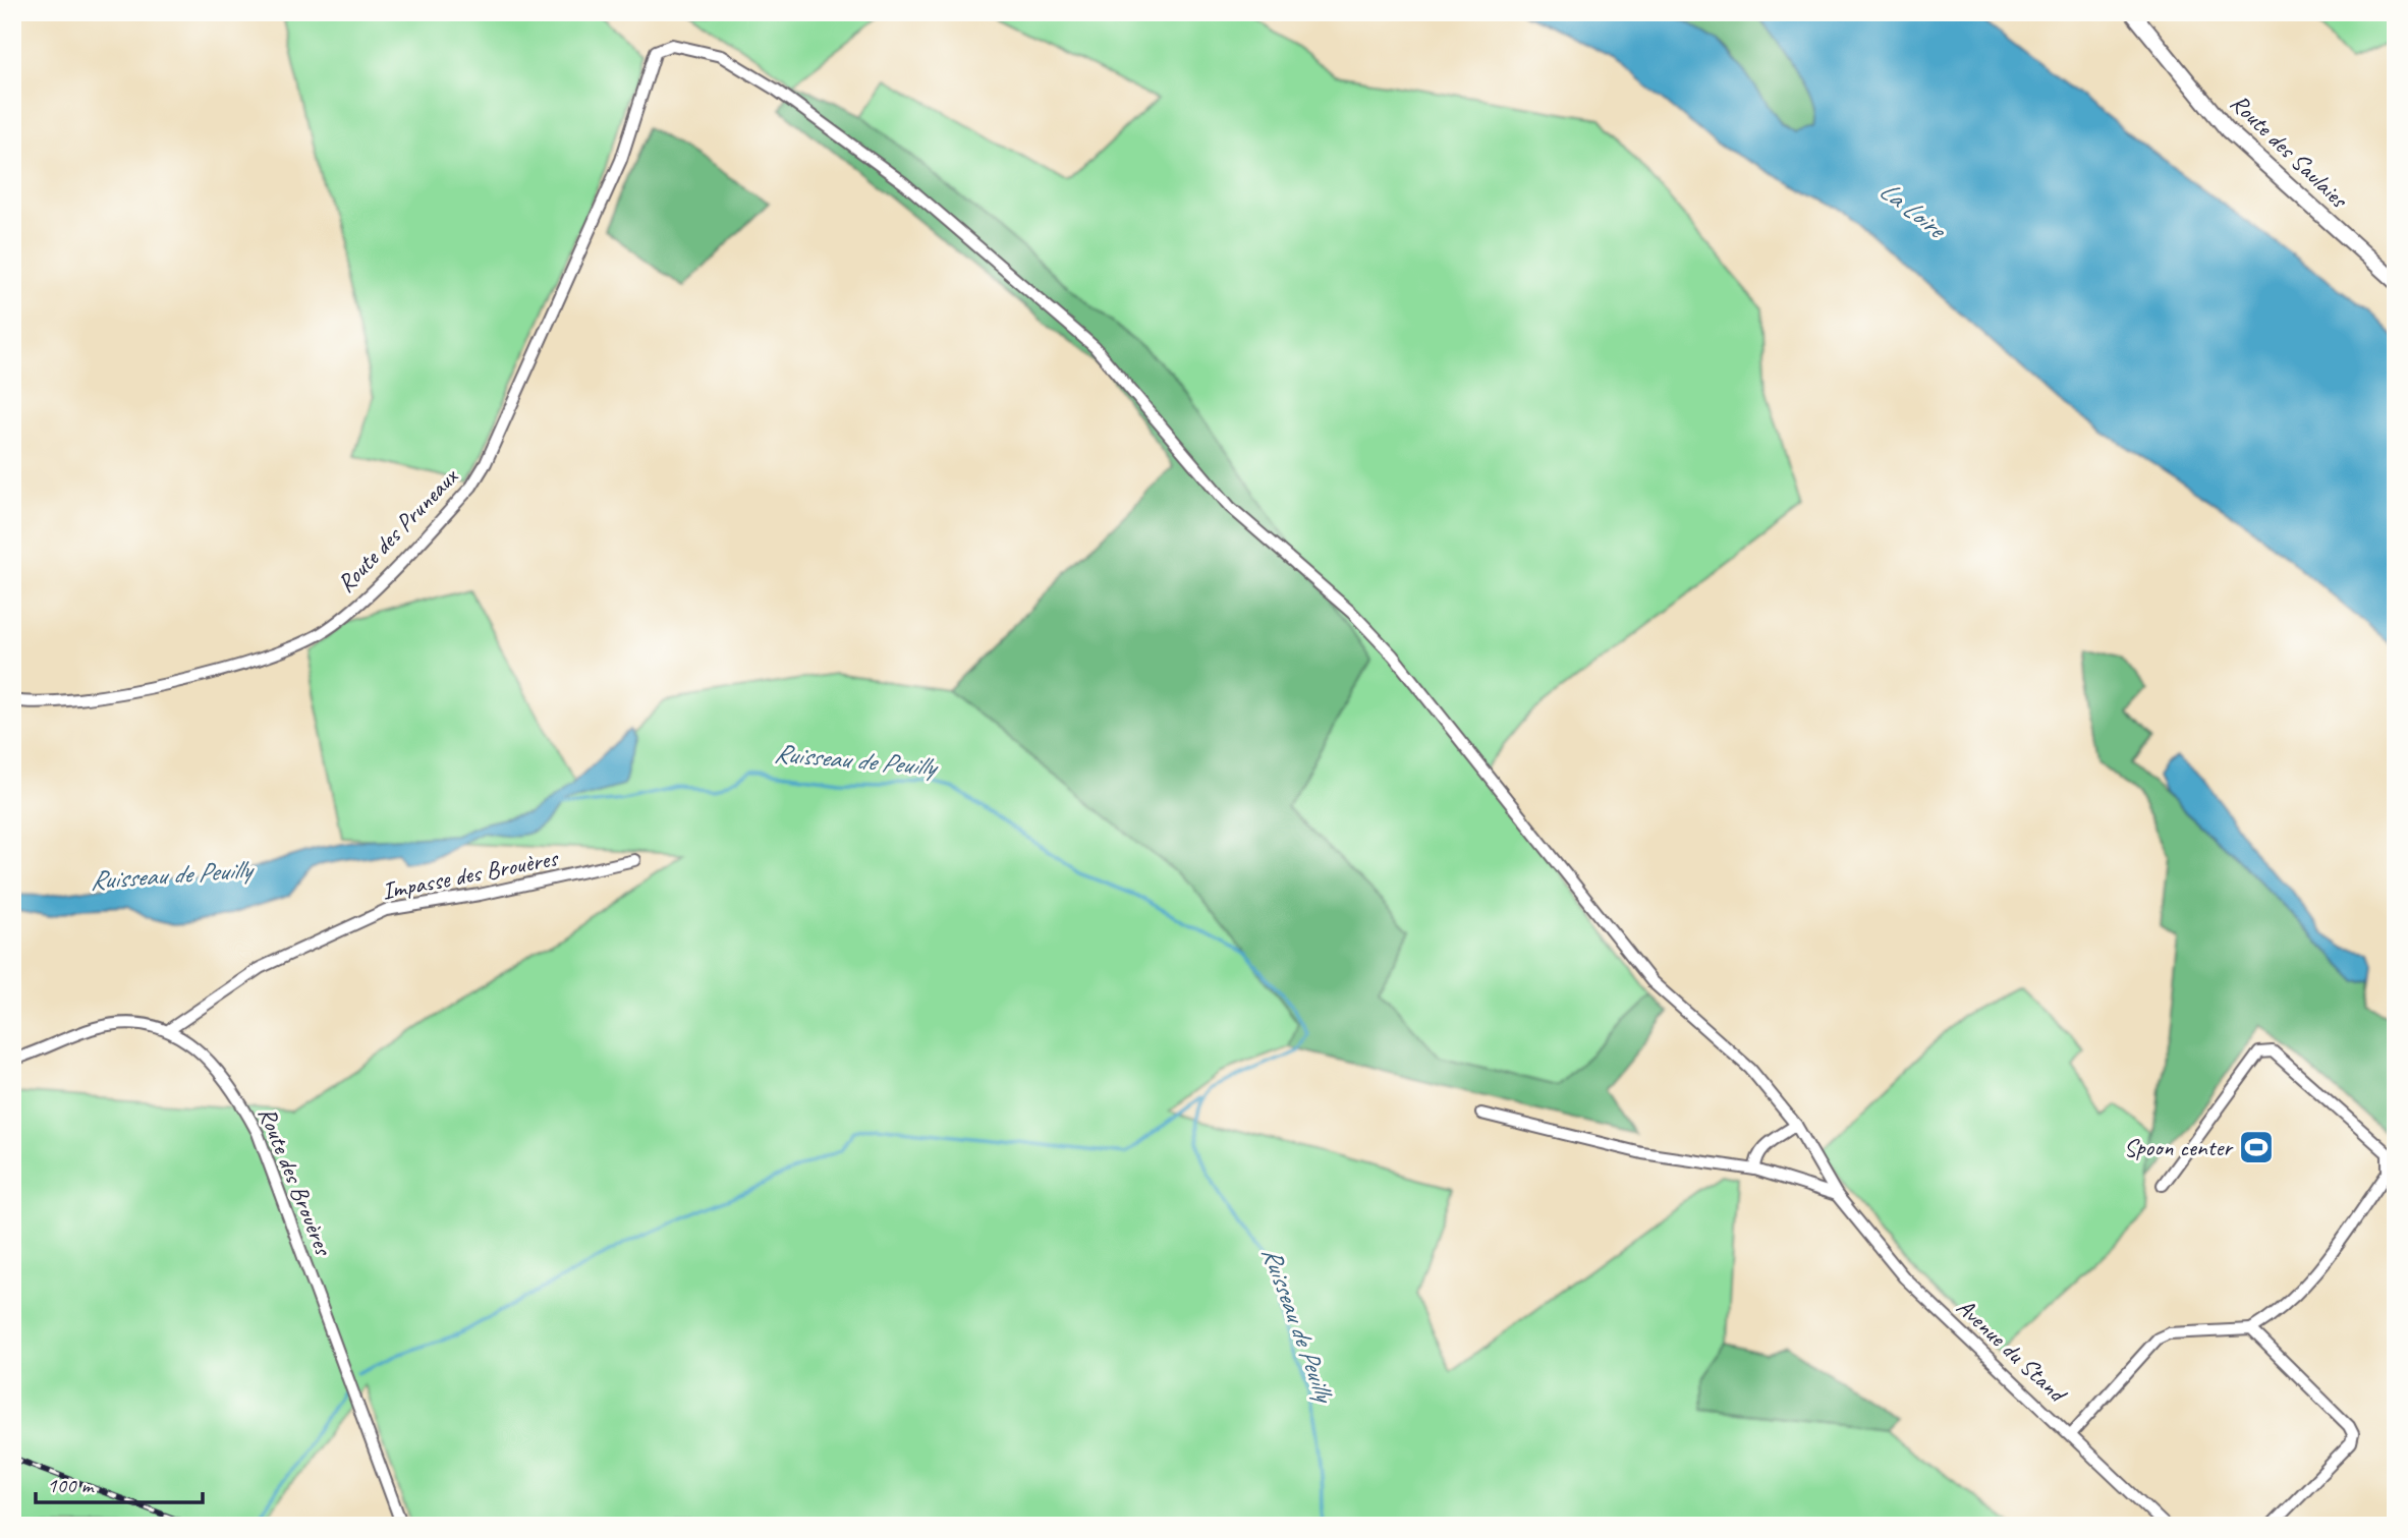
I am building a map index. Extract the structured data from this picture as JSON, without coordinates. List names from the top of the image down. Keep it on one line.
{"streets":{"street":["Route des Saulaies","Route des Pruneaux","Impasse des Brouères","Route des Brouères","Avenue du Stand"]},"crossings":[["Route des Pruneaux","Avenue du Stand"],["Impasse des Brouères","Route des Brouères"]],"water":["La Loire","Ruisseau de Peuilly"],"places":{"sports":["Spoon center"]},"scale_bar":"100 m"}
